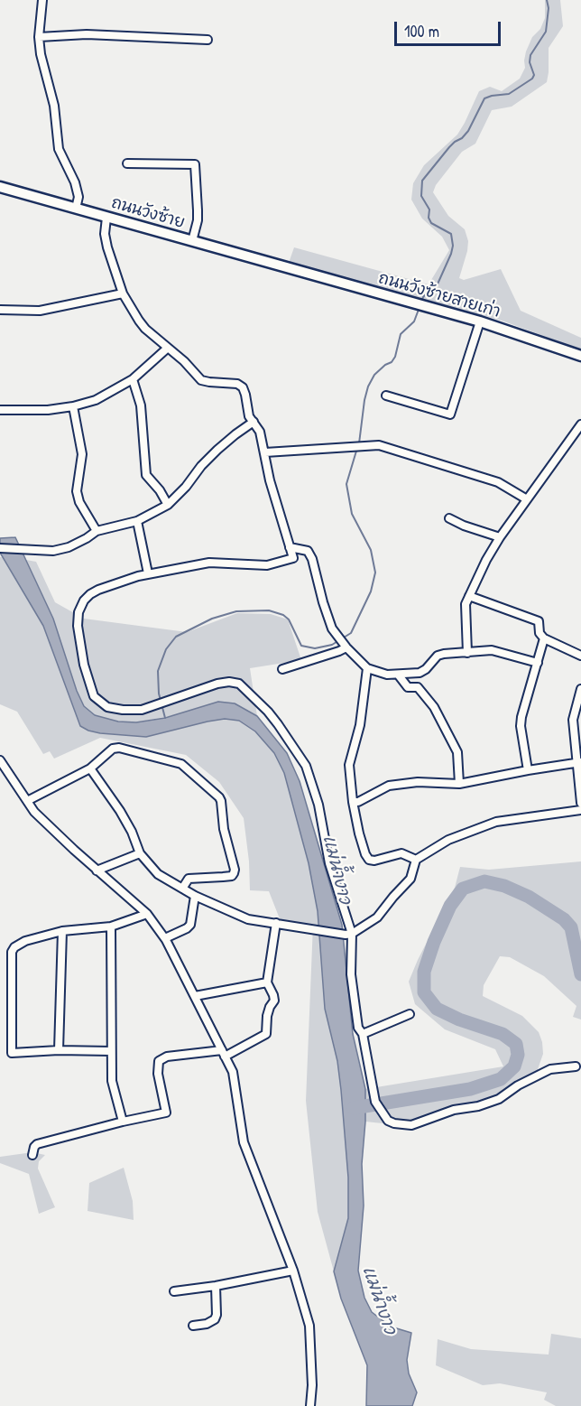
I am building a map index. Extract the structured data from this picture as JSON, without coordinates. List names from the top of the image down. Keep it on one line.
{"streets":{"main road":["ถนนวังซ้าย","ถนนวังซ้ายสายเก่า"]},"crossings":[["ถนนวังซ้าย","ถนนวังซ้ายสายเก่า"]],"water":["แม่น้ำงาว"],"scale_bar":"100 m"}
